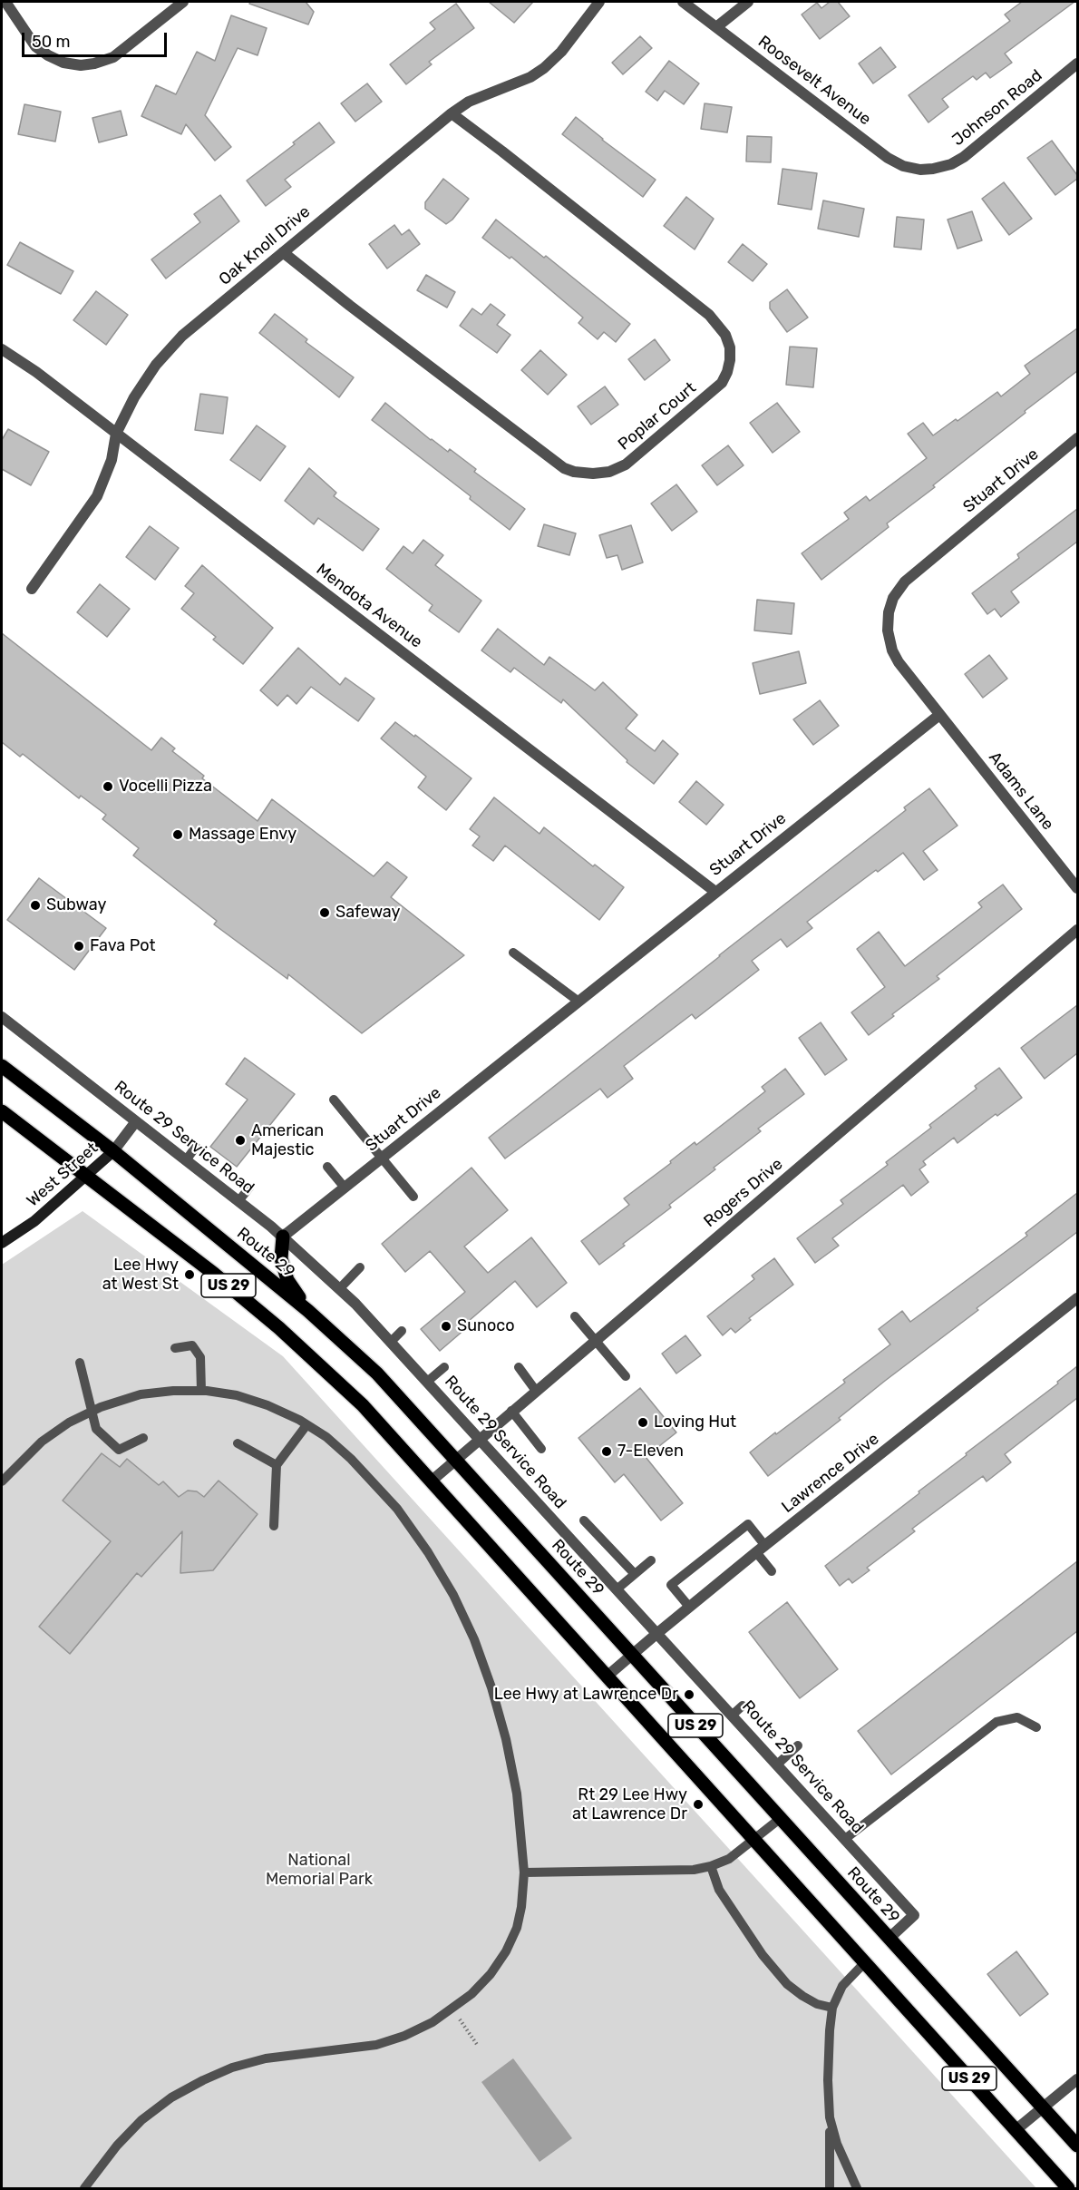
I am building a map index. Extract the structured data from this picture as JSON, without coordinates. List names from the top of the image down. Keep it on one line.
{"streets":{"main road":["West Street","Route 29","US 29"],"street":["Roosevelt Avenue","Johnson Road","Oak Knoll Drive","Poplar Court","Stuart Drive","Mendota Avenue","Adams Lane","Route 29 Service Road","Rogers Drive","Lawrence Drive"]},"crossings":[["Roosevelt Avenue","Johnson Road"],["Oak Knoll Drive","Poplar Court"],["Oak Knoll Drive","Mendota Avenue"],["Stuart Drive","Mendota Avenue"],["Stuart Drive","Adams Lane"],["Stuart Drive","Route 29 Service Road"],["Route 29 Service Road","West Street"],["Route 29 Service Road","Rogers Drive"],["Route 29 Service Road","Route 29"],["Route 29 Service Road","Lawrence Drive"],["West Street","Route 29"],["West Street","US 29"],["Rogers Drive","Route 29"],["Rogers Drive","US 29"],["Route 29","Lawrence Drive"],["US 29","Lawrence Drive"]],"parks":["National Memorial Park"],"places":["Vocelli Pizza","Massage Envy","Subway","Safeway","Fava Pot","American Majestic","Lee Hwy at West St","Sunoco","Loving Hut","7-Eleven","Lee Hwy at Lawrence Dr","Rt 29 Lee Hwy at Lawrence Dr"],"scale_bar":"50 m"}
